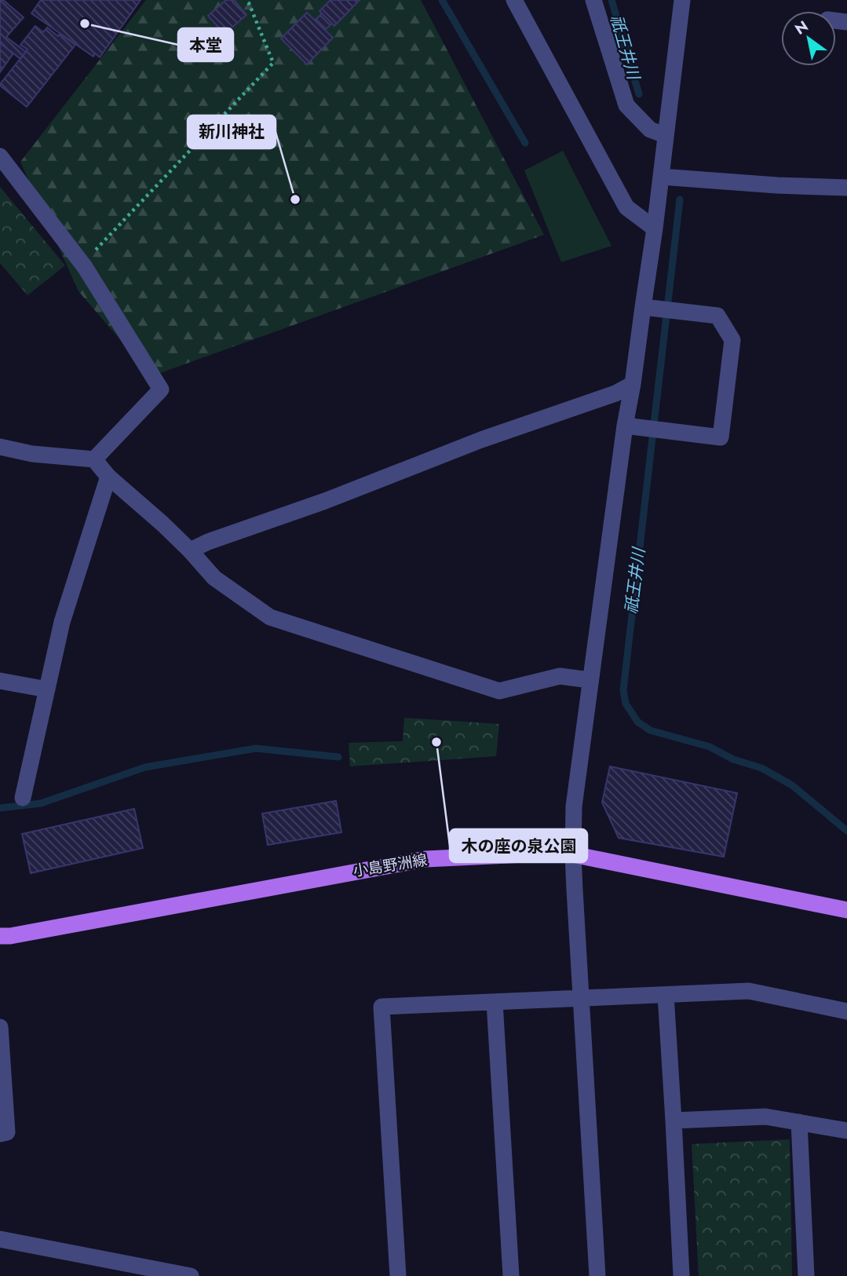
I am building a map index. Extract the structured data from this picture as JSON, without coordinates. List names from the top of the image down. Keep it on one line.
{"streets":{"main road":["小島野洲線"]},"water":["祇王井川"],"places":["本堂","新川神社","木の座の泉公園"],"north":"top left"}
